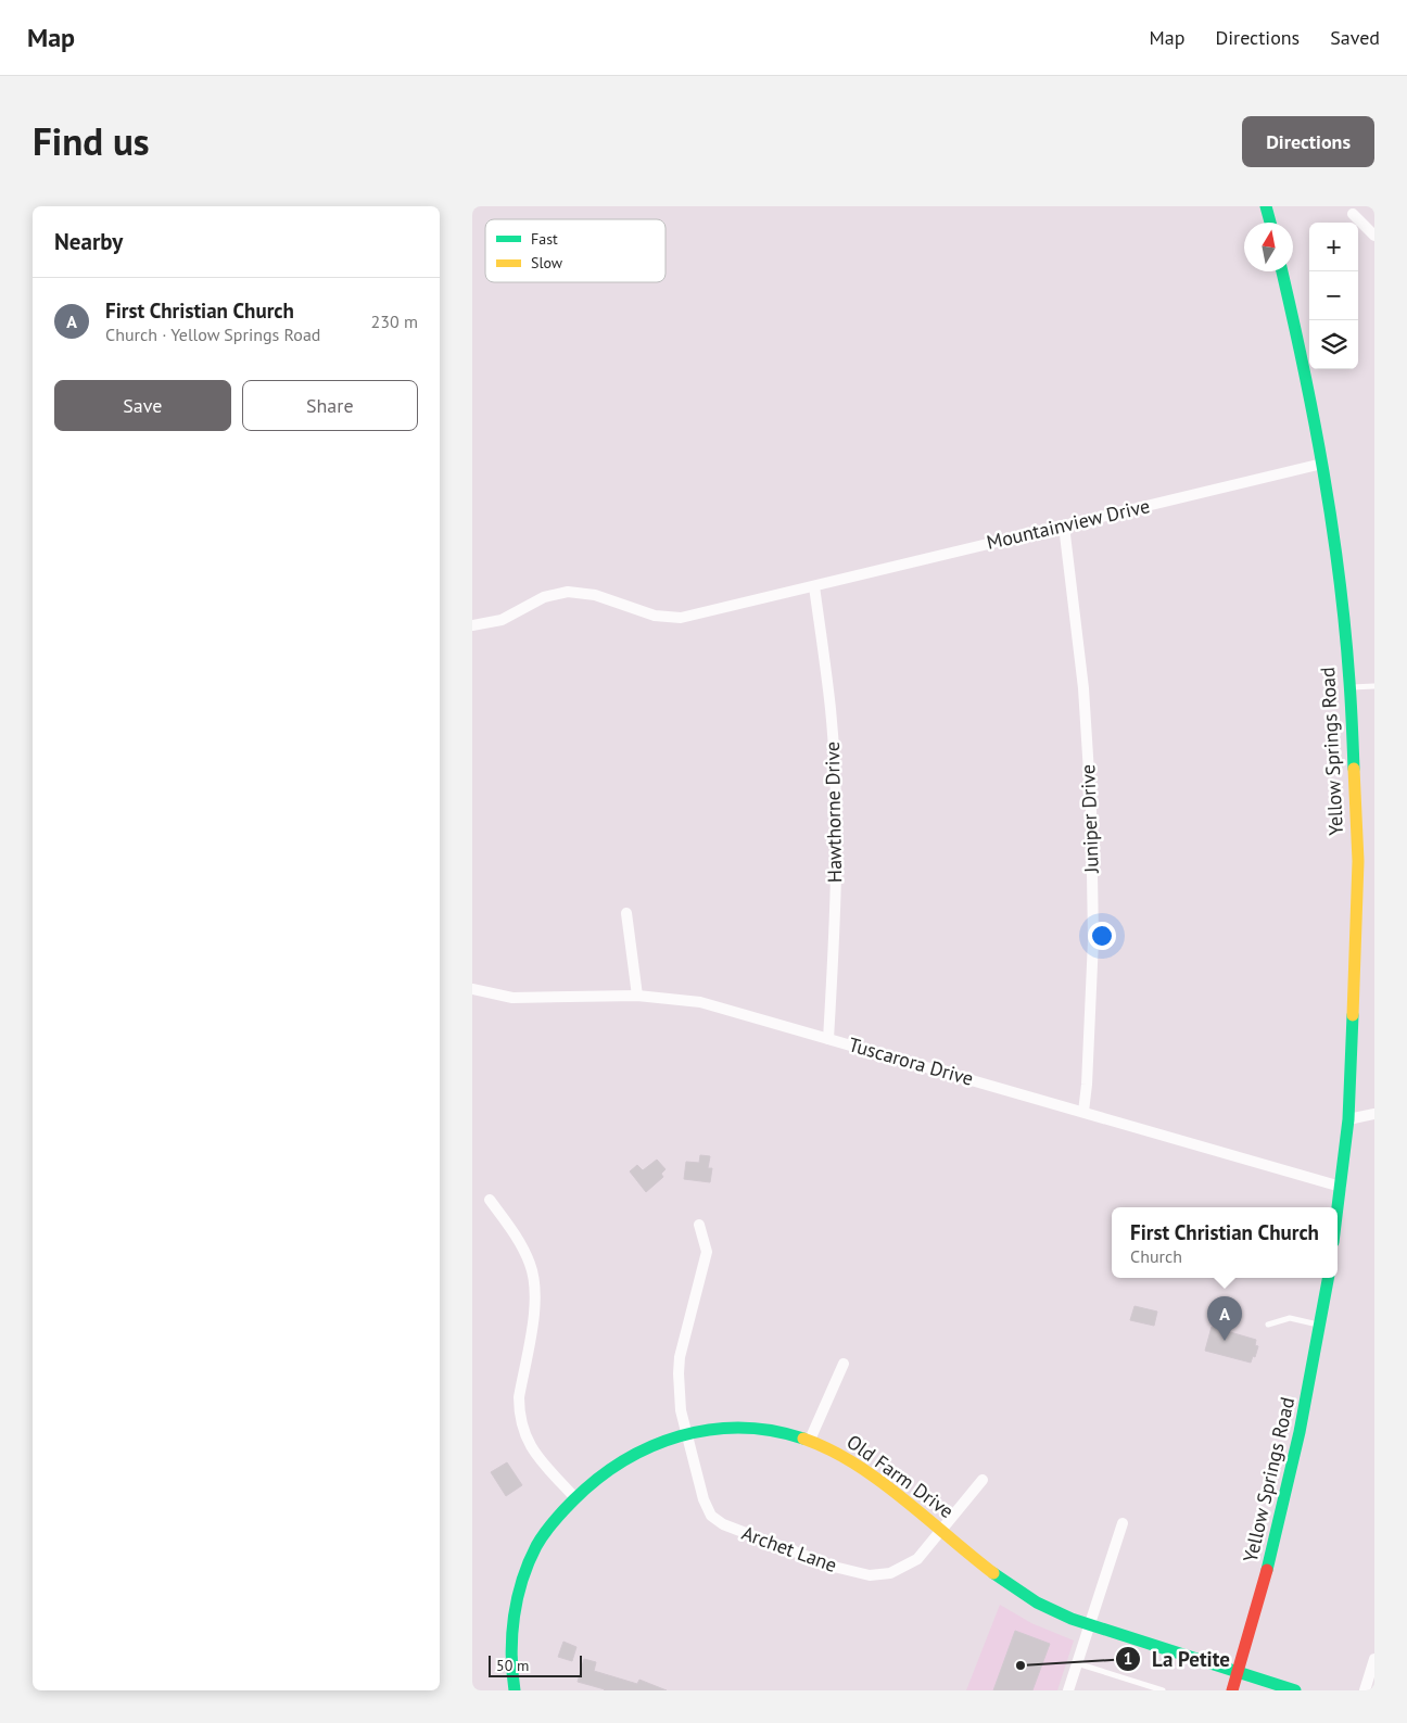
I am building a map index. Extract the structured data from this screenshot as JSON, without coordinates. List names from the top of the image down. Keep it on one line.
{"streets":{"main road":["Yellow Springs Road","Old Farm Drive"],"street":["Mountainview Drive","Hawthorne Drive","Juniper Drive","Tuscarora Drive","Archet Lane"]},"crossings":[["Mountainview Drive","Yellow Springs Road"],["Mountainview Drive","Hawthorne Drive"],["Mountainview Drive","Juniper Drive"],["Yellow Springs Road","Tuscarora Drive"],["Yellow Springs Road","Old Farm Drive"],["Hawthorne Drive","Tuscarora Drive"],["Juniper Drive","Tuscarora Drive"],["Old Farm Drive","Archet Lane"]],"places":["La Petite"],"legend":["Fast","Slow"],"scale_bar":"50 m","north":"top","page":{"header":"Map","nav":["Map","Directions","Saved"],"title":"Find us","buttons":["Directions",["Save","Share"]],"heading":"Nearby","map_buttons":["+","−"],"list":[{"mark":"A","name":"First Christian Church","note":"Church · Yellow Springs Road","value":"230 m"}],"popup":["First Christian Church","Church"],"pins":"A","scale":"50 m"}}
